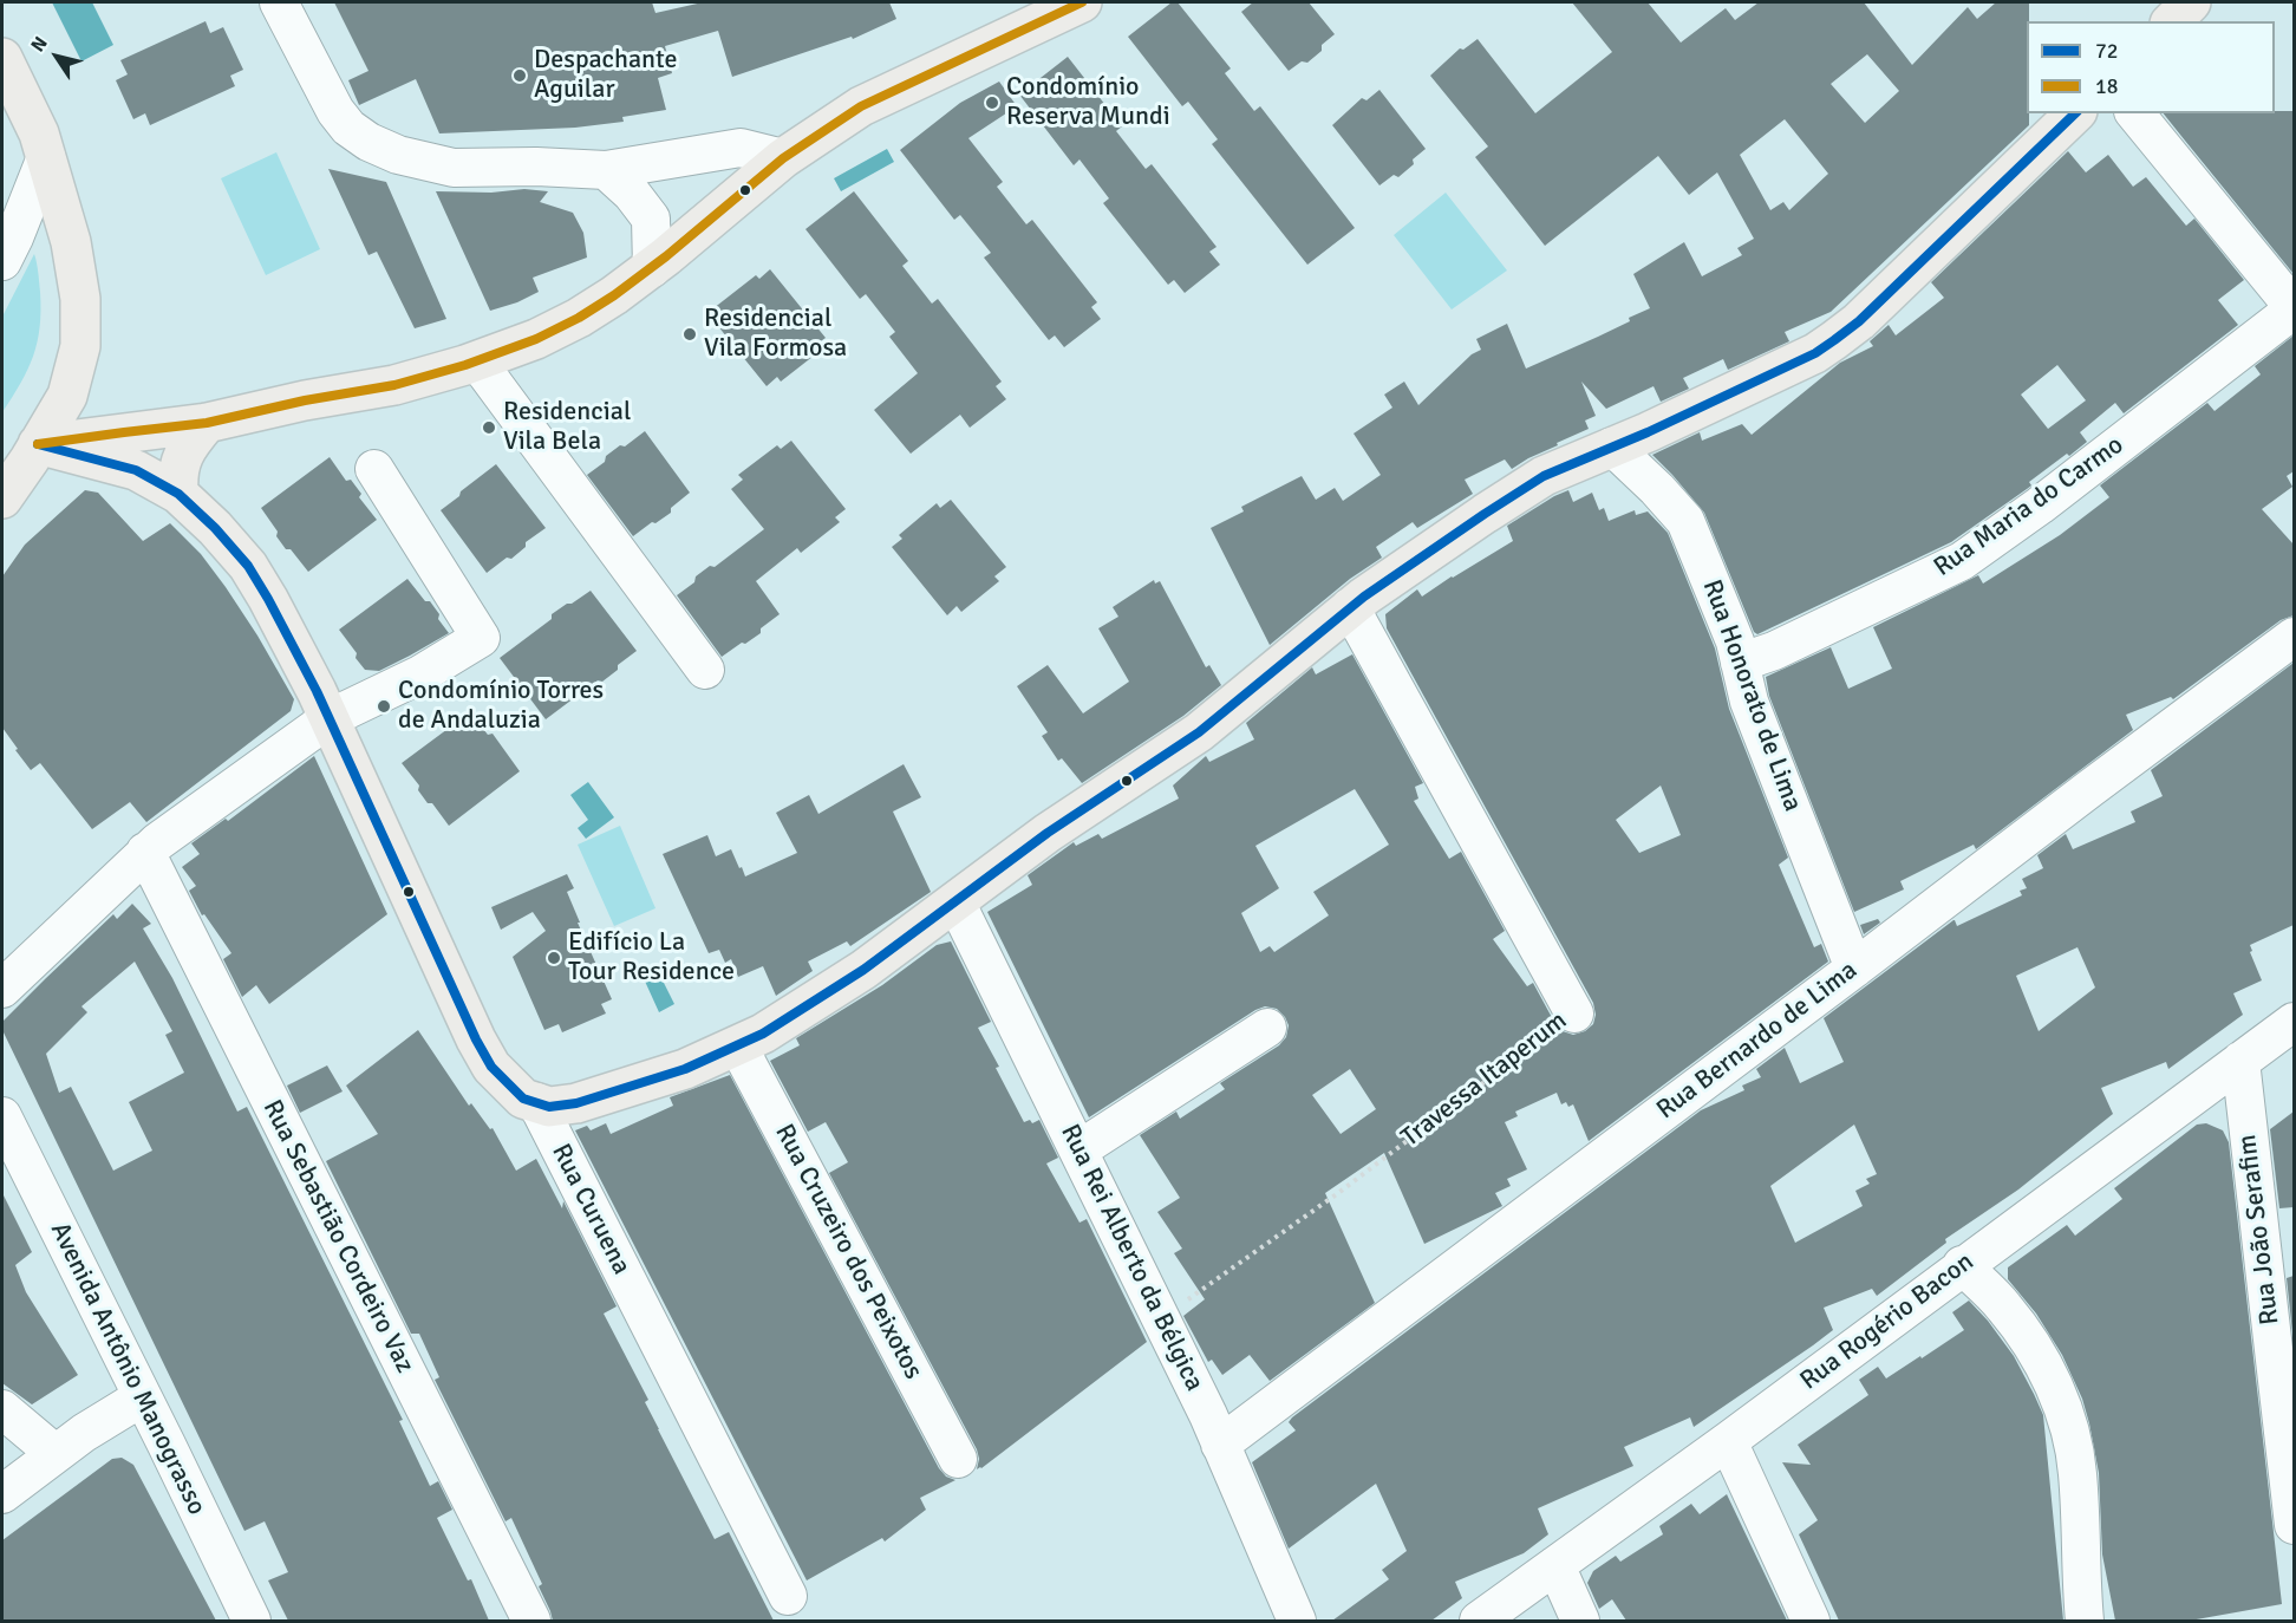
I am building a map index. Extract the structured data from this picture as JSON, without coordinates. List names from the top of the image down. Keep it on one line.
{"streets":{"main road":["Rua Curuena"],"street":["Rua Maria do Carmo","Rua Honorato de Lima","Rua Bernardo de Lima","Travessa Itaperum","Rua João Serafim","Rua Sebastião Cordeiro Vaz","Rua Cruzeiro dos Peixotos","Rua Rei Alberto da Bélgica","Rua Rogério Bacon","Avenida Antônio Manograsso"]},"crossings":[["Rua Maria do Carmo","Rua Honorato de Lima"],["Rua Honorato de Lima","Rua Bernardo de Lima"],["Rua Bernardo de Lima","Rua Rei Alberto da Bélgica"],["Travessa Itaperum","Rua Rei Alberto da Bélgica"],["Rua João Serafim","Rua Rogério Bacon"]],"places":["Despachante Aguilar","Condomínio Reserva Mundi","Residencial Vila Formosa","Residencial Vila Bela","Condomínio Torres de Andaluzia","Edifício La Tour Residence"],"lines":["transit line 18","transit line 72"],"legend":["72","18"],"north":"top left"}
